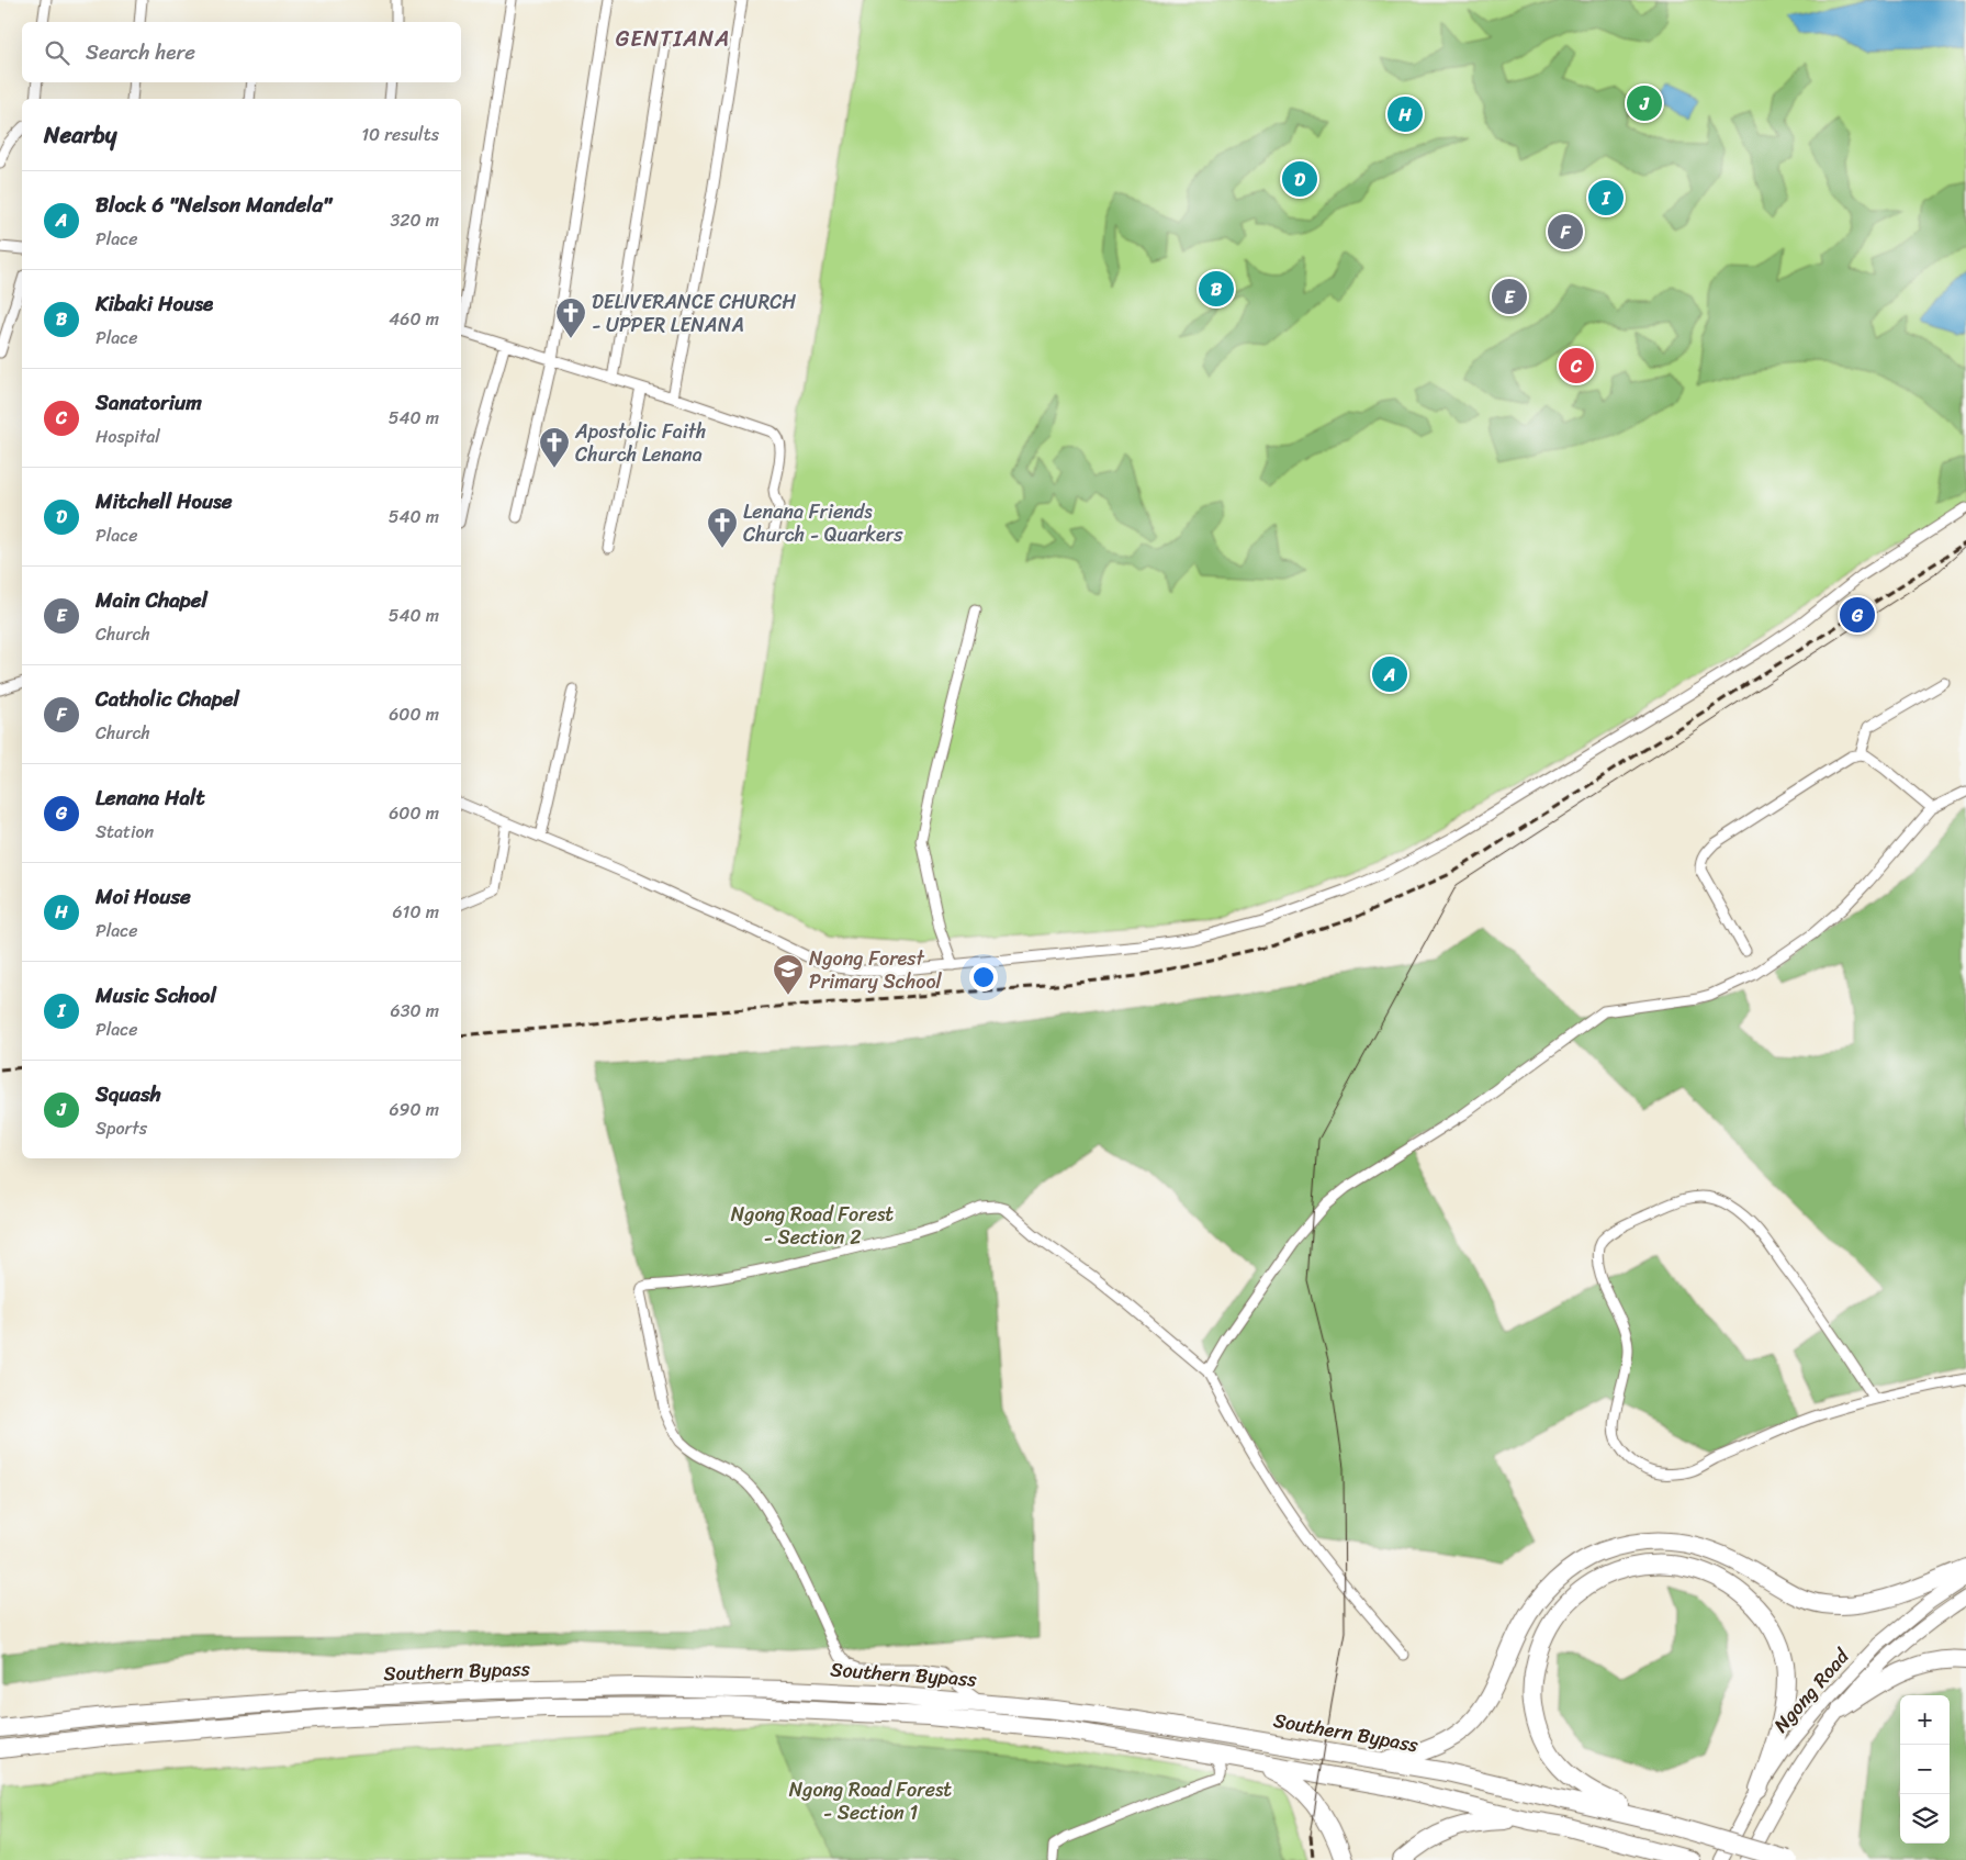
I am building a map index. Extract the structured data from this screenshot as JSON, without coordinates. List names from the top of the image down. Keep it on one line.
{"streets":{"highway":["Southern Bypass"],"main road":["Ngong Road"]},"districts":["GENTIANA"],"parks":["Ngong Road Forest - Section 2","Ngong Road Forest - Section 1"],"places":{"church":["DELIVERANCE CHURCH - UPPER LENANA","Apostolic Faith Church Lenana","Lenana Friends Church - Quarkers"],"school or university":["Ngong Forest Primary School"]},"page":{"search":"Search here","pins":["J","H","D","I","F","B","E","C","G","A"],"heading":["Nearby","10 results"],"list":[{"mark":"A","name":"Block 6 \"Nelson Mandela\"","note":"Place","value":"320 m"},{"mark":"B","name":"Kibaki House","note":"Place","value":"460 m"},{"mark":"C","name":"Sanatorium","note":"Hospital","value":"540 m"},{"mark":"D","name":"Mitchell House","note":"Place","value":"540 m"},{"mark":"E","name":"Main Chapel","note":"Church","value":"540 m"},{"mark":"F","name":"Catholic Chapel","note":"Church","value":"600 m"},{"mark":"G","name":"Lenana Halt","note":"Station","value":"600 m"},{"mark":"H","name":"Moi House","note":"Place","value":"610 m"},{"mark":"I","name":"Music School","note":"Place","value":"630 m"},{"mark":"J","name":"Squash","note":"Sports","value":"690 m"}],"map_buttons":["+","−"]}}
